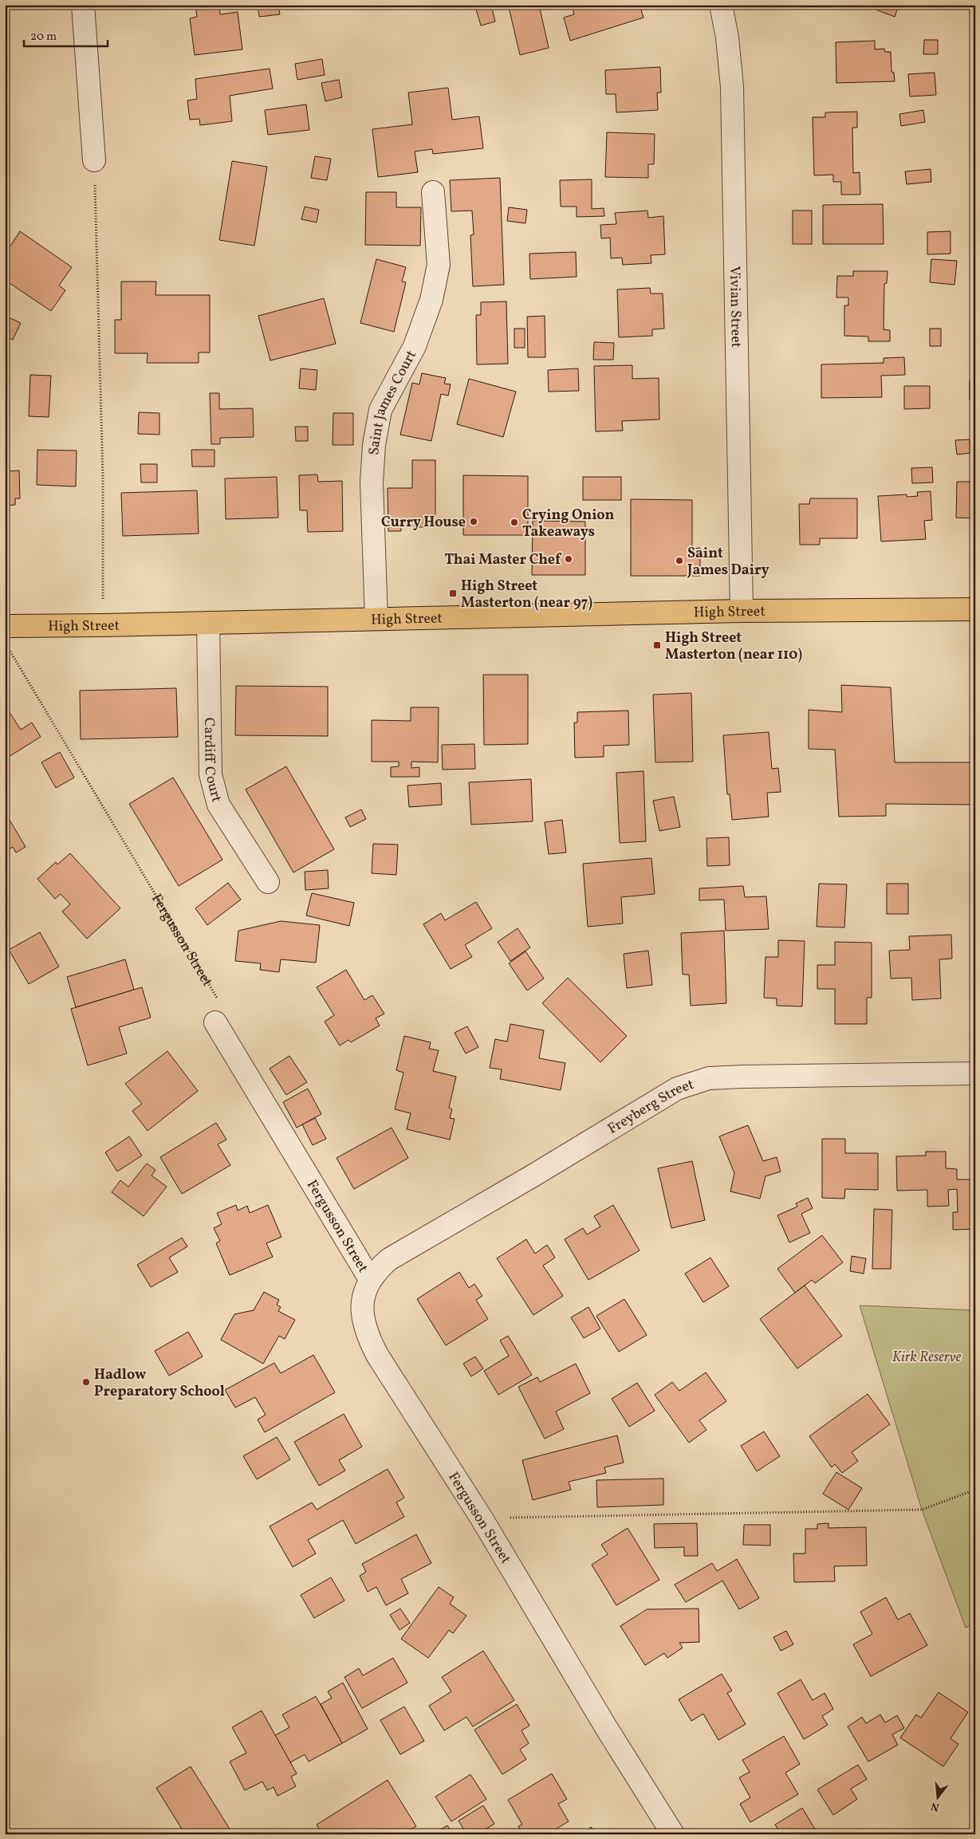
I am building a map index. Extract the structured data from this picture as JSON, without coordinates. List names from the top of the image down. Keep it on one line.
{"streets":{"highway":["High Street"],"street":["Vivian Street","Saint James Court","Cardiff Court","Fergusson Street","Freyberg Street"]},"crossings":[["Vivian Street","High Street"],["Saint James Court","High Street"],["High Street","Cardiff Court"],["Fergusson Street","Freyberg Street"]],"parks":["Kirk Reserve"],"places":{"other":["Curry House","Crying Onion Takeaways","Thai Master Chef","Saint James Dairy","Hadlow Preparatory School"],"transit":["High Street Masterton (near 97)","High Street Masterton (near 110)"]},"scale_bar":"20 m","north":"bottom"}
